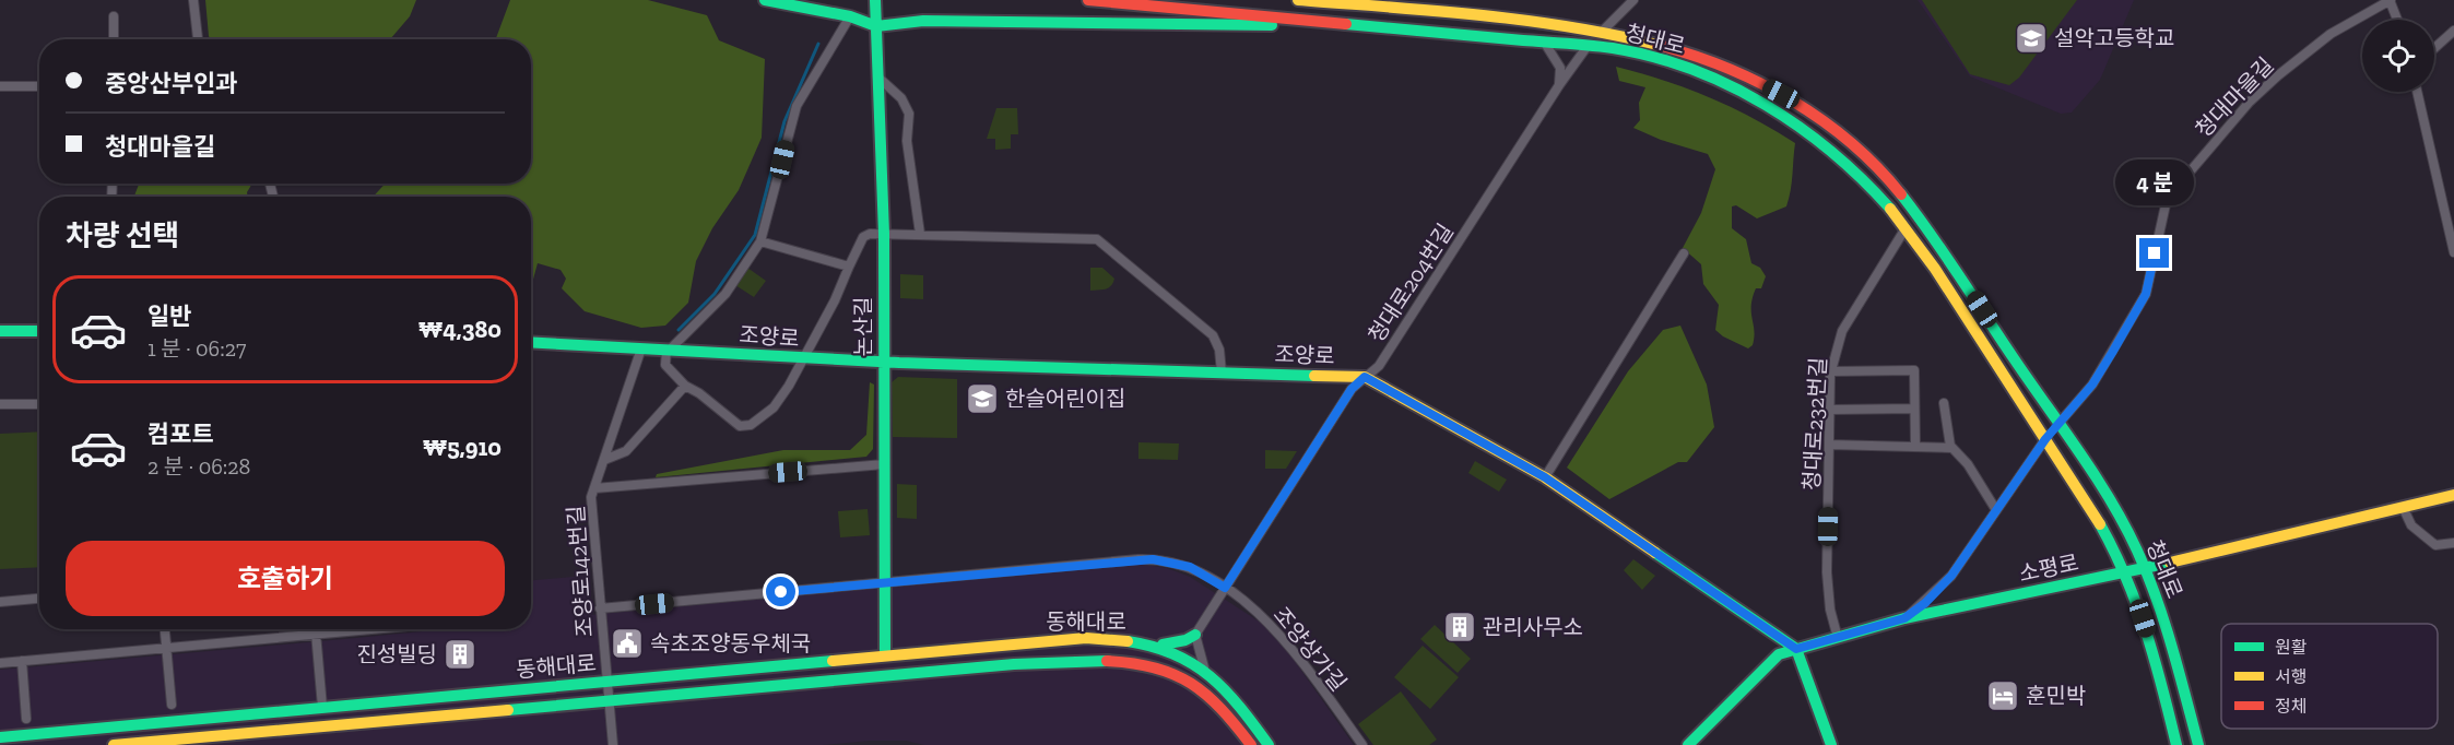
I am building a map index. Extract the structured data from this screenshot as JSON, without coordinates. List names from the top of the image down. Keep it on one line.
{"streets":{"street":["청대로","청대마을길","청대로204번길","논산길","조양로","청대로232번길","소평로","조양로142번길","동해대로","조양상가길"]},"crossings":[["청대로","청대마을길"],["청대로","청대로204번길"],["청대로","청대로232번길"],["청대로","소평로"],["청대로204번길","조양로"],["청대로204번길","조양상가길"],["논산길","조양로"],["논산길","동해대로"],["논산길","조양상가길"],["조양로","소평로"],["조양로","조양로142번길"],["청대로232번길","소평로"],["조양로142번길","동해대로"],["조양로142번길","조양상가길"]],"places":{"school or university":["설악고등학교","한슬어린이집"],"building":["관리사무소","진성빌딩"],"public building":["속초조양동우체국"],"hotel":["훈민박"]},"legend":["원활","서행","정체"],"page":{"banner":["중앙산부인과","청대마을길"],"bubble":"4 분","heading":"차량 선택","list":[{"name":"일반","note":"1 분 · 06:27","value":"₩4,380"},{"name":"컴포트","note":"2 분 · 06:28","value":"₩5,910"}],"buttons":"호출하기"}}
